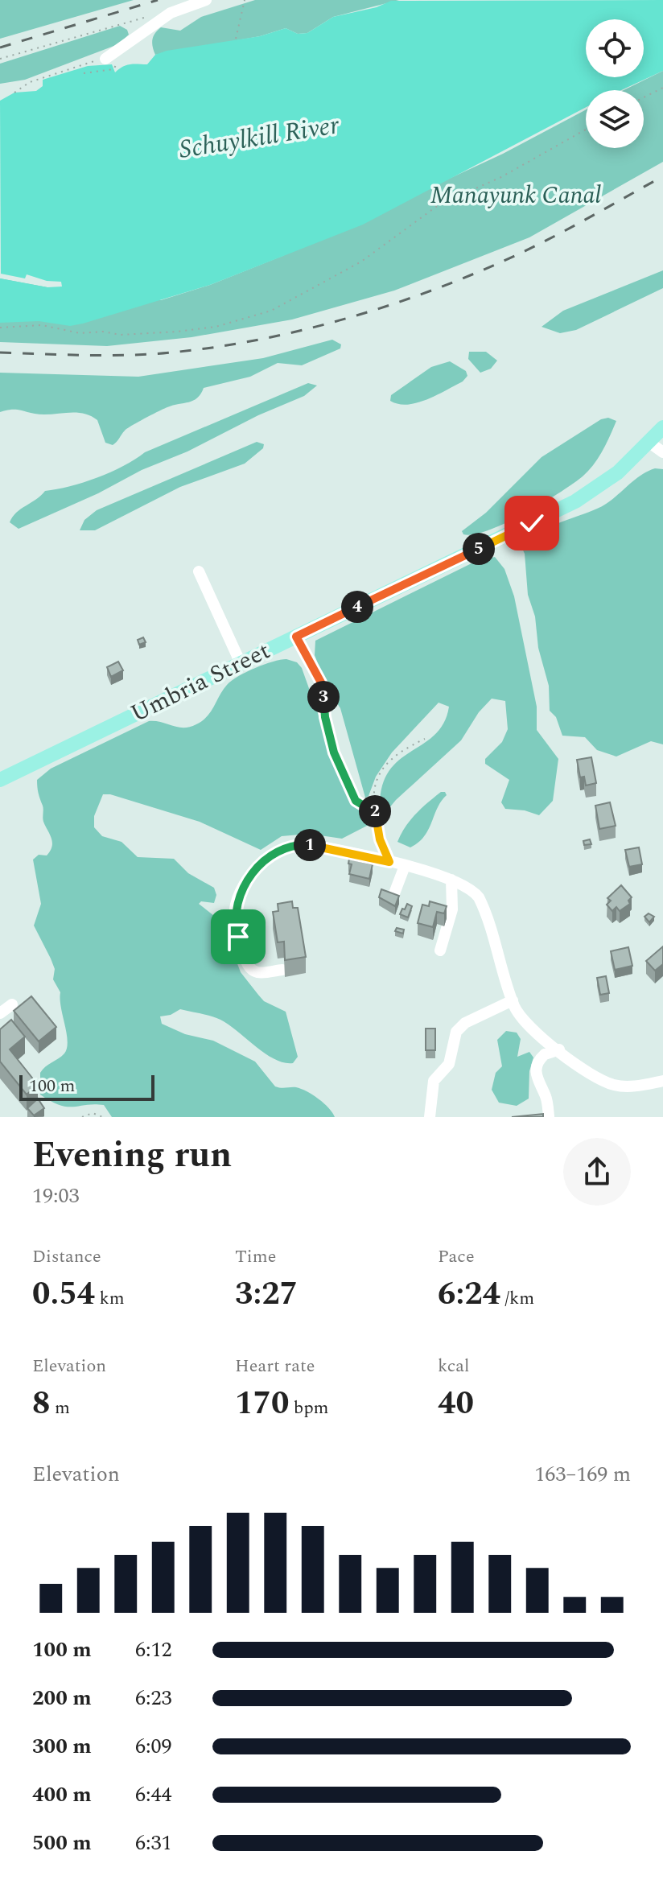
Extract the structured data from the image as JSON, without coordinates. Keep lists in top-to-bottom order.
{
  "streets": {
    "main road": ["Umbria Street"]
  },
  "water": ["Schuylkill River"],
  "parks": ["Manayunk Canal"],
  "scale_bar": "100 m",
  "page": {
    "pins": [
      "5",
      "4",
      "3",
      "2",
      "1"
    ],
    "scale": "100 m",
    "heading": ["Evening run", "19:03"],
    "stats": [
      ["Distance", "0.54 km"],
      ["Time", "3:27"],
      ["Pace", "6:24 /km"],
      ["Elevation", "8 m"],
      ["Heart rate", "170 bpm"],
      ["kcal", "40"]
    ],
    "chart": ["Elevation", "163–169 m"],
    "list": [
      {
        "name": "100 m",
        "note": "6:12"
      },
      {
        "name": "200 m",
        "note": "6:23"
      },
      {
        "name": "300 m",
        "note": "6:09"
      },
      {
        "name": "400 m",
        "note": "6:44"
      },
      {
        "name": "500 m",
        "note": "6:31"
      }
    ]
  }
}
